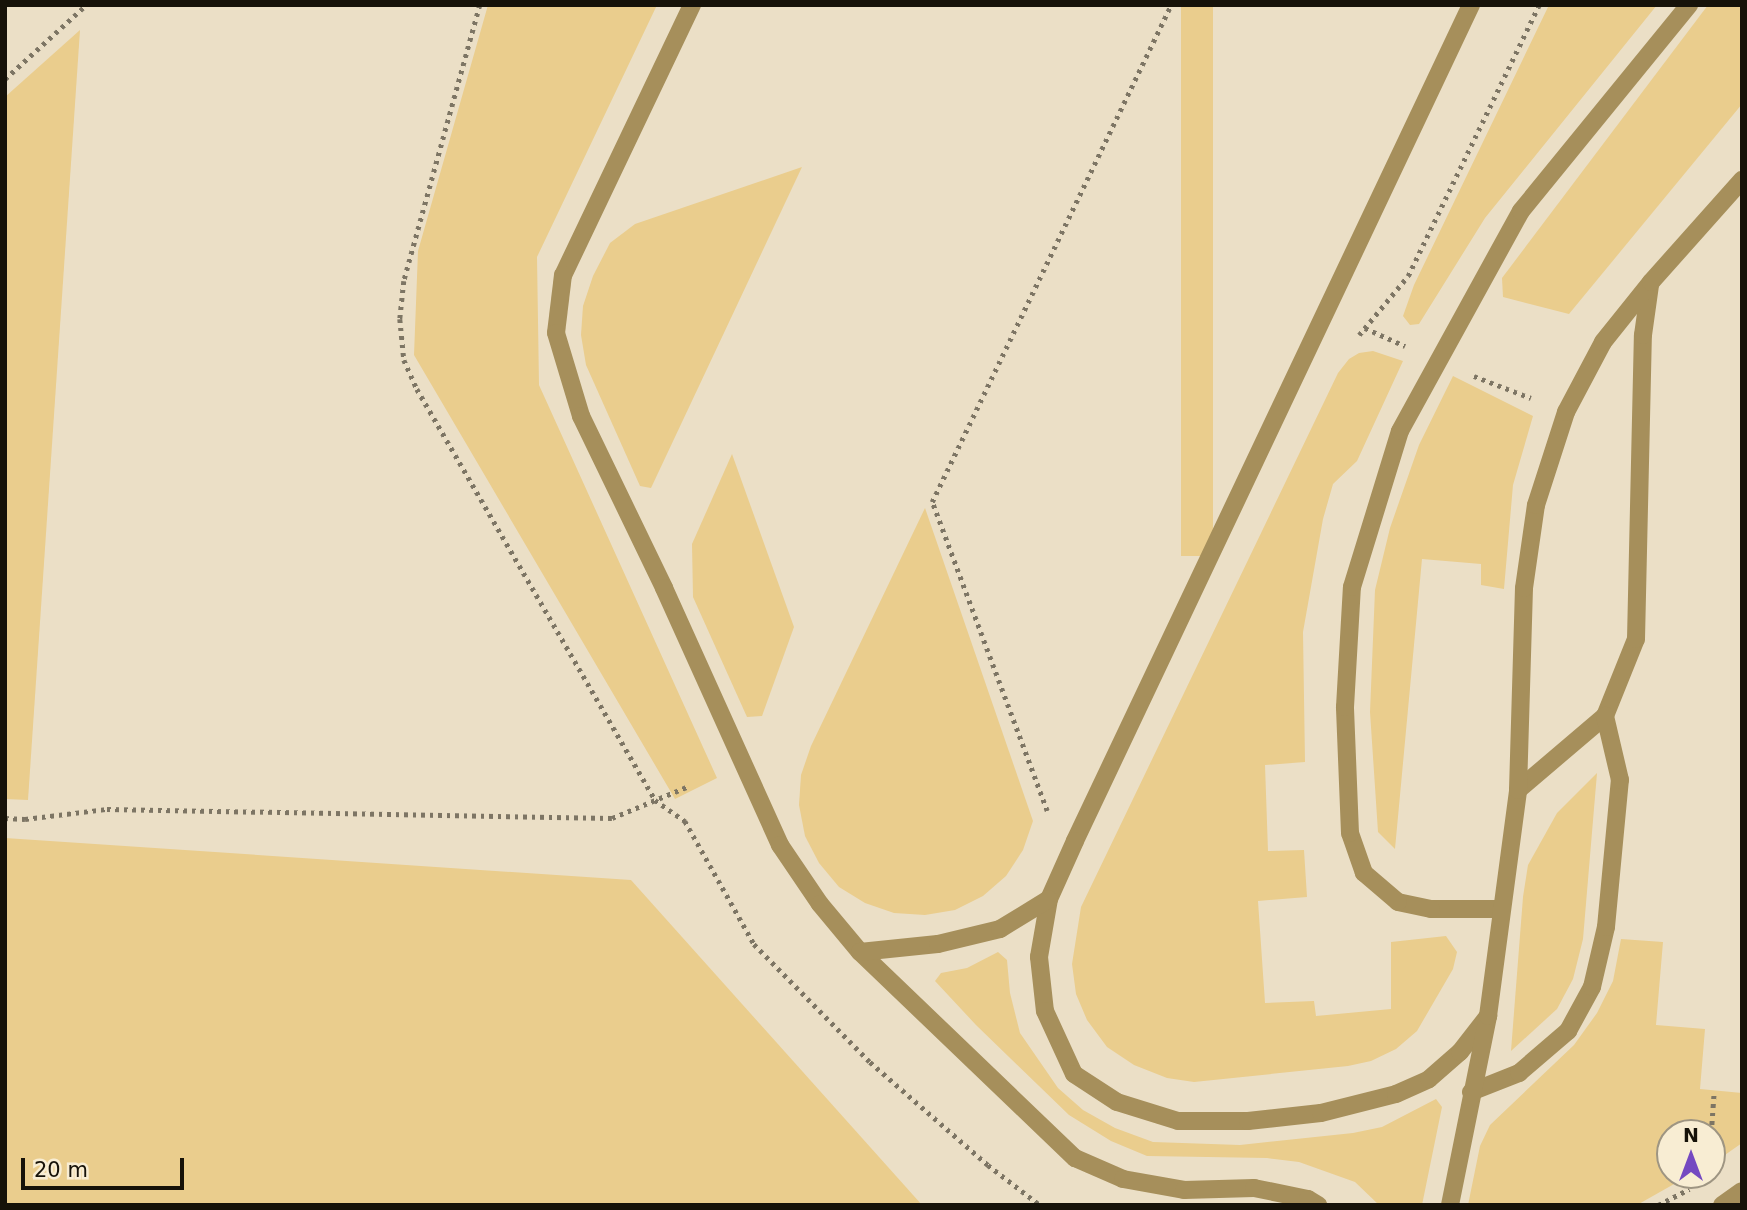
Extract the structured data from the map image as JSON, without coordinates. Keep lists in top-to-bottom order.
{
  "scale_bar": "20 m",
  "north": "top"
}
